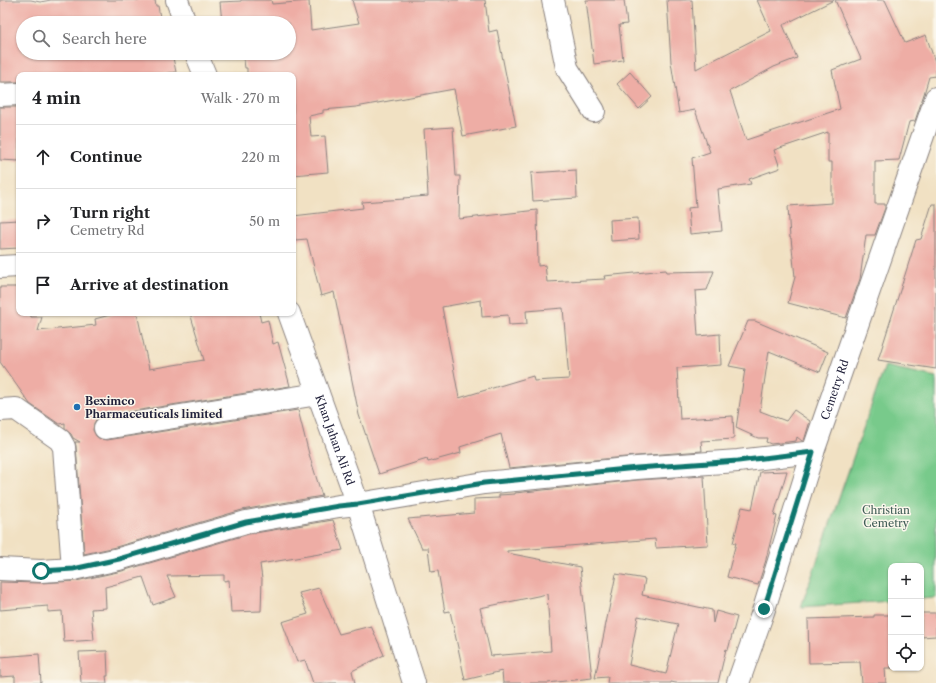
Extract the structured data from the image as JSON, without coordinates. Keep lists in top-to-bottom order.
{
  "streets": {
    "main road": ["Cemetry Rd", "Khan Jahan Ali Rd"]
  },
  "parks": ["Christian Cemetry"],
  "places": ["Beximco Pharmaceuticals limited"],
  "page": {
    "search": "Search here",
    "heading": ["4 min", "Walk · 270 m"],
    "list": [
      ["Continue", "220 m"],
      ["Turn right", "Cemetry Rd", "50 m"],
      "Arrive at destination"
    ],
    "map_buttons": ["+", "−"]
  }
}
